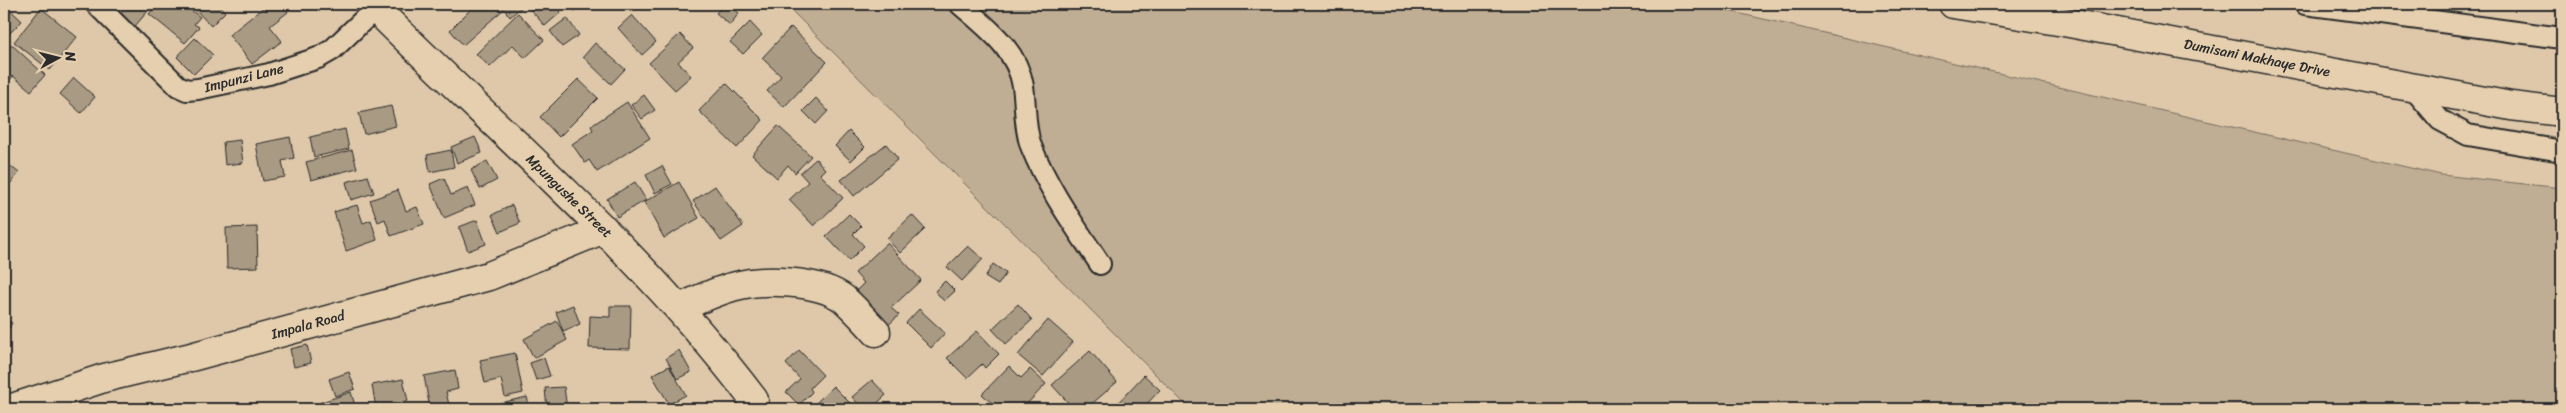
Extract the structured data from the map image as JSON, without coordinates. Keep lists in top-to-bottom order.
{
  "streets": {
    "street": ["Dumisani Makhaye Drive", "Mpungushe Street", "Impala Road"],
    "lane": ["Impunzi Lane"]
  },
  "crossings": [
    ["Impunzi Lane", "Mpungushe Street"],
    ["Mpungushe Street", "Impala Road"]
  ],
  "north": "right"
}
